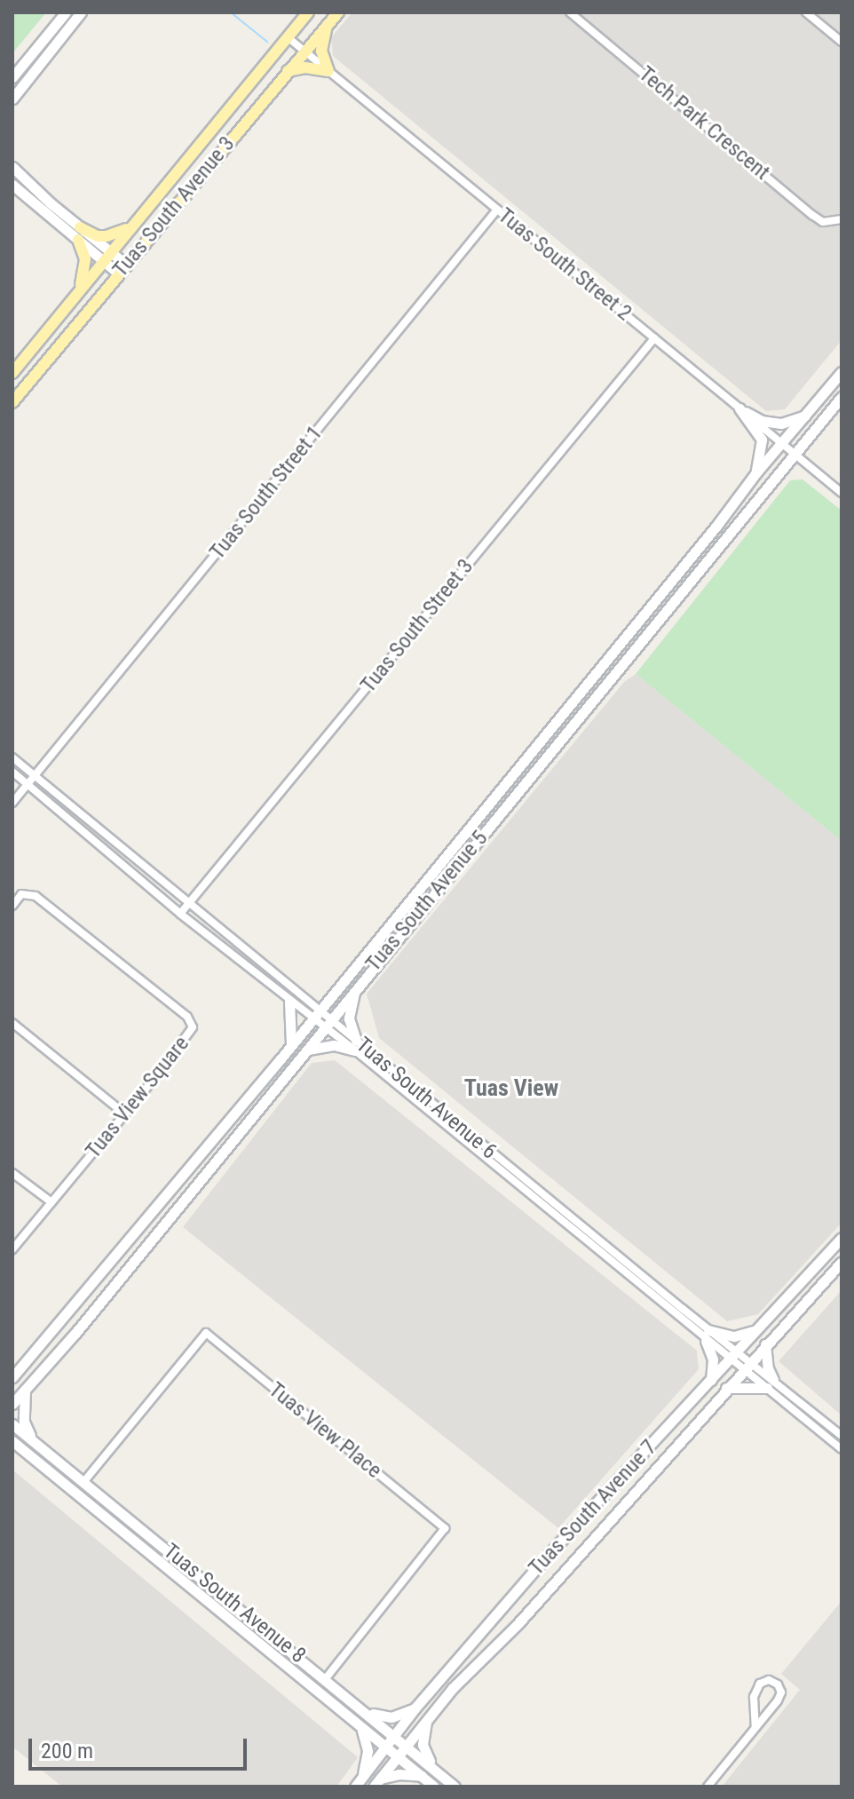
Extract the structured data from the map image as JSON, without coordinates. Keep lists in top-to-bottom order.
{
  "streets": {
    "main road": [
      "Tuas South Avenue 3",
      "Tuas South Avenue 5",
      "Tuas South Avenue 7",
      "Tuas South Avenue 8"
    ],
    "street": [
      "Tech Park Crescent",
      "Tuas South Street 2",
      "Tuas South Street 1",
      "Tuas South Street 3",
      "Tuas View Square",
      "Tuas South Avenue 6",
      "Tuas View Place"
    ]
  },
  "crossings": [
    ["Tuas South Avenue 3", "Tuas South Street 2"],
    ["Tuas South Street 2", "Tuas South Street 1"],
    ["Tuas South Street 2", "Tuas South Street 3"],
    ["Tuas South Street 2", "Tuas South Avenue 5"],
    ["Tuas South Street 1", "Tuas South Avenue 6"],
    ["Tuas South Street 3", "Tuas South Avenue 6"],
    ["Tuas South Avenue 5", "Tuas South Avenue 6"],
    ["Tuas South Avenue 6", "Tuas South Avenue 7"],
    ["Tuas View Place", "Tuas South Avenue 8"],
    ["Tuas South Avenue 7", "Tuas South Avenue 8"]
  ],
  "districts": ["Tuas View"],
  "scale_bar": "200 m"
}
